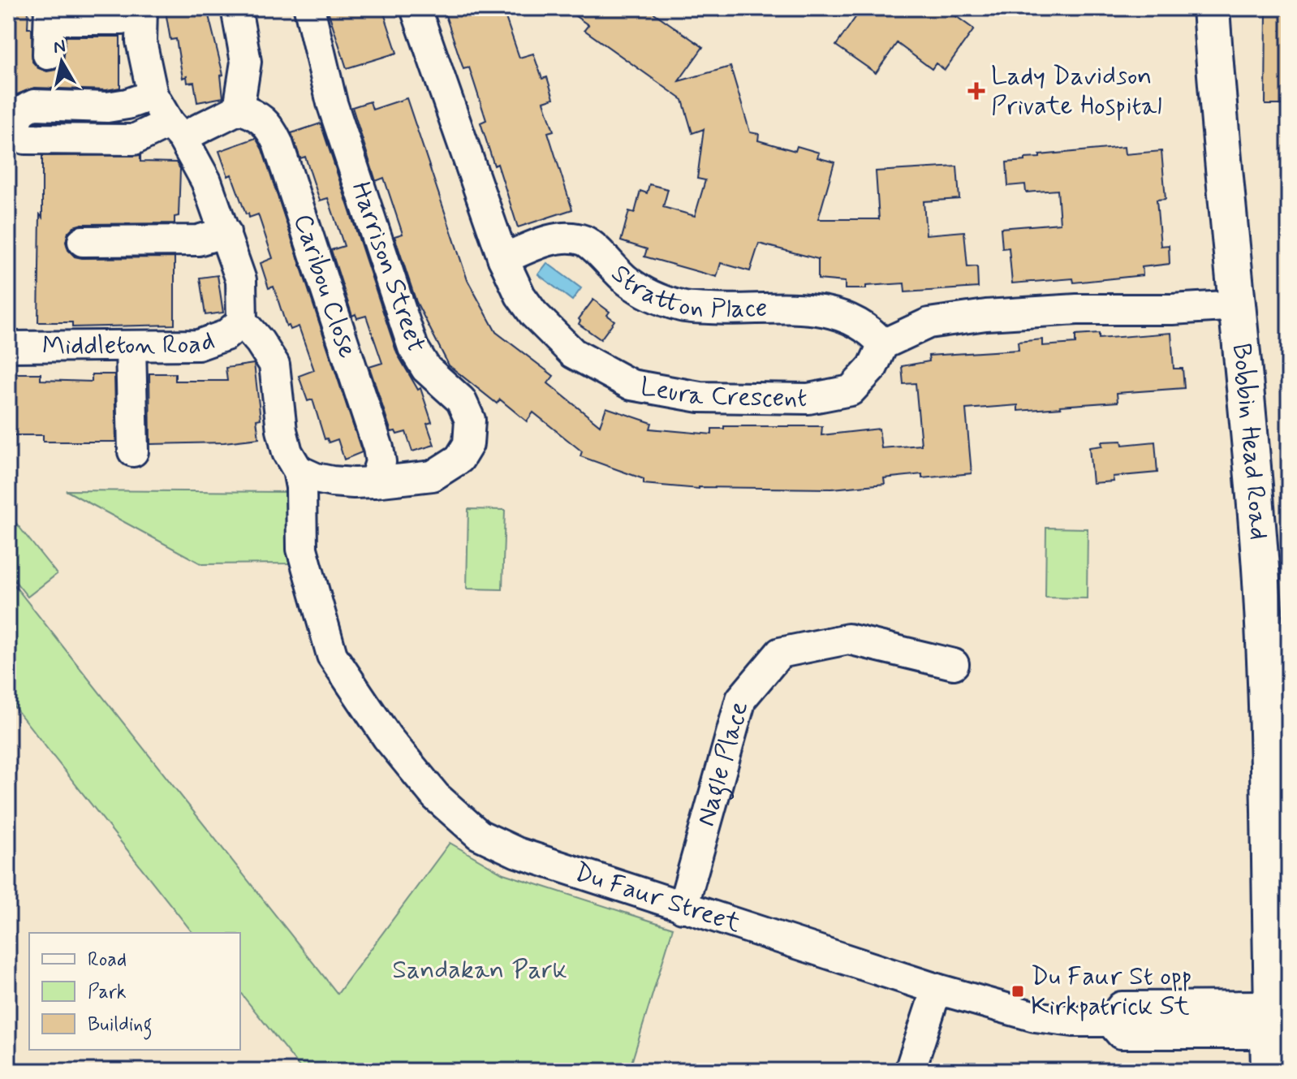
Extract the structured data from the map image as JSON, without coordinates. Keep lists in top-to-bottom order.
{
  "streets": {
    "main road": ["Bobbin Head Road"],
    "street": [
      "Harrison Street",
      "Stratton Place",
      "Caribou Close",
      "Middleton Road",
      "Leura Crescent",
      "Nagle Place",
      "Du Faur Street"
    ]
  },
  "crossings": [
    ["Harrison Street", "Caribou Close"],
    ["Harrison Street", "Middleton Road"],
    ["Stratton Place", "Leura Crescent"],
    ["Middleton Road", "Du Faur Street"],
    ["Bobbin Head Road", "Du Faur Street"],
    ["Nagle Place", "Du Faur Street"]
  ],
  "parks": ["Sandakan Park"],
  "places": {
    "health": ["Lady Davidson Private Hospital"],
    "transit": ["Du Faur St opp Kirkpatrick St"]
  },
  "legend": ["Road", "Park", "Building"],
  "north": "top"
}
